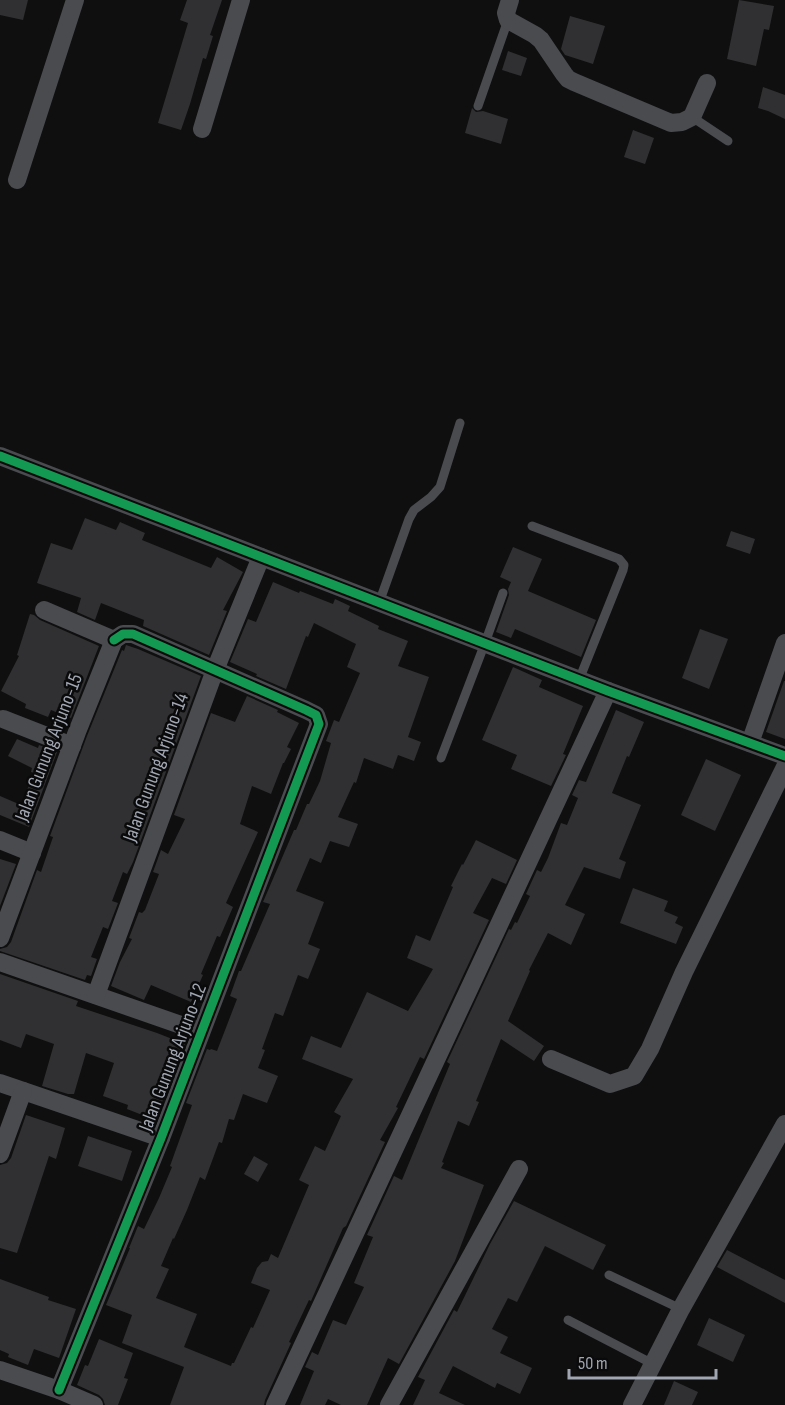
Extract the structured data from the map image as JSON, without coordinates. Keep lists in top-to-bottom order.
{
  "streets": {
    "street": ["Jalan Gunung Arjuno-15", "Jalan Gunung Arjuno-14", "Jalan Gunung Arjuno-12"]
  },
  "crossings": [
    ["Jalan Gunung Arjuno-14", "Jalan Gunung Arjuno-12"]
  ],
  "scale_bar": "50 m"
}
